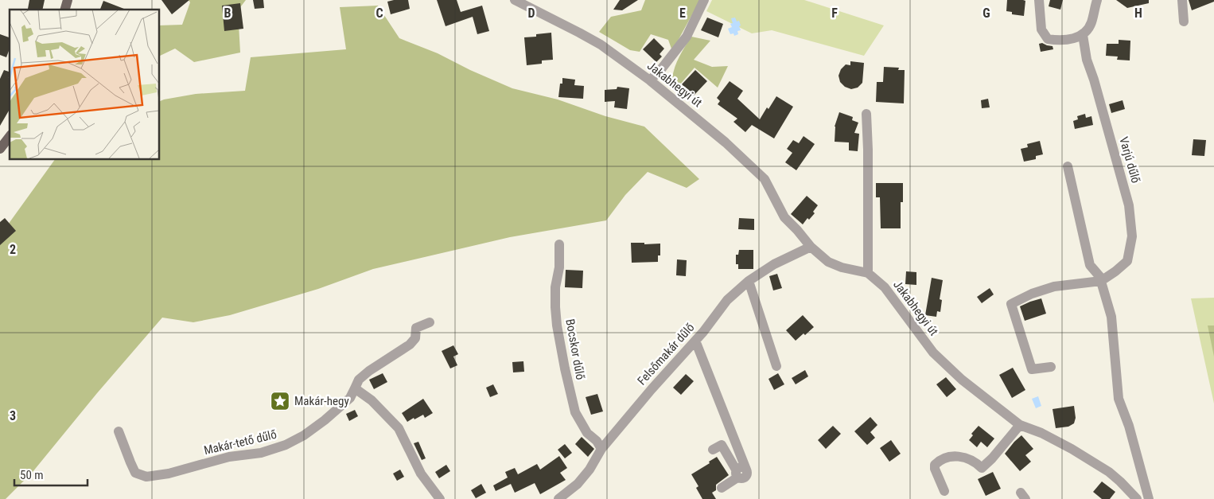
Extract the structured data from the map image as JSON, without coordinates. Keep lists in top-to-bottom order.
{
  "streets": {
    "street": [
      "Jakabhegyi út",
      "Varjú dűlő",
      "Bocskor dűlő",
      "Felsőmakár dűlő",
      "Makár-tető dűlő"
    ]
  },
  "crossings": [
    ["Jakabhegyi út", "Felsőmakár dűlő"],
    ["Bocskor dűlő", "Felsőmakár dűlő"]
  ],
  "places": {
    "place": ["Makár-hegy"]
  },
  "scale_bar": "50 m",
  "grid": {
    "columns": [
      "B",
      "C",
      "D",
      "E",
      "F",
      "G",
      "H"
    ],
    "rows": ["2", "3"]
  }
}
